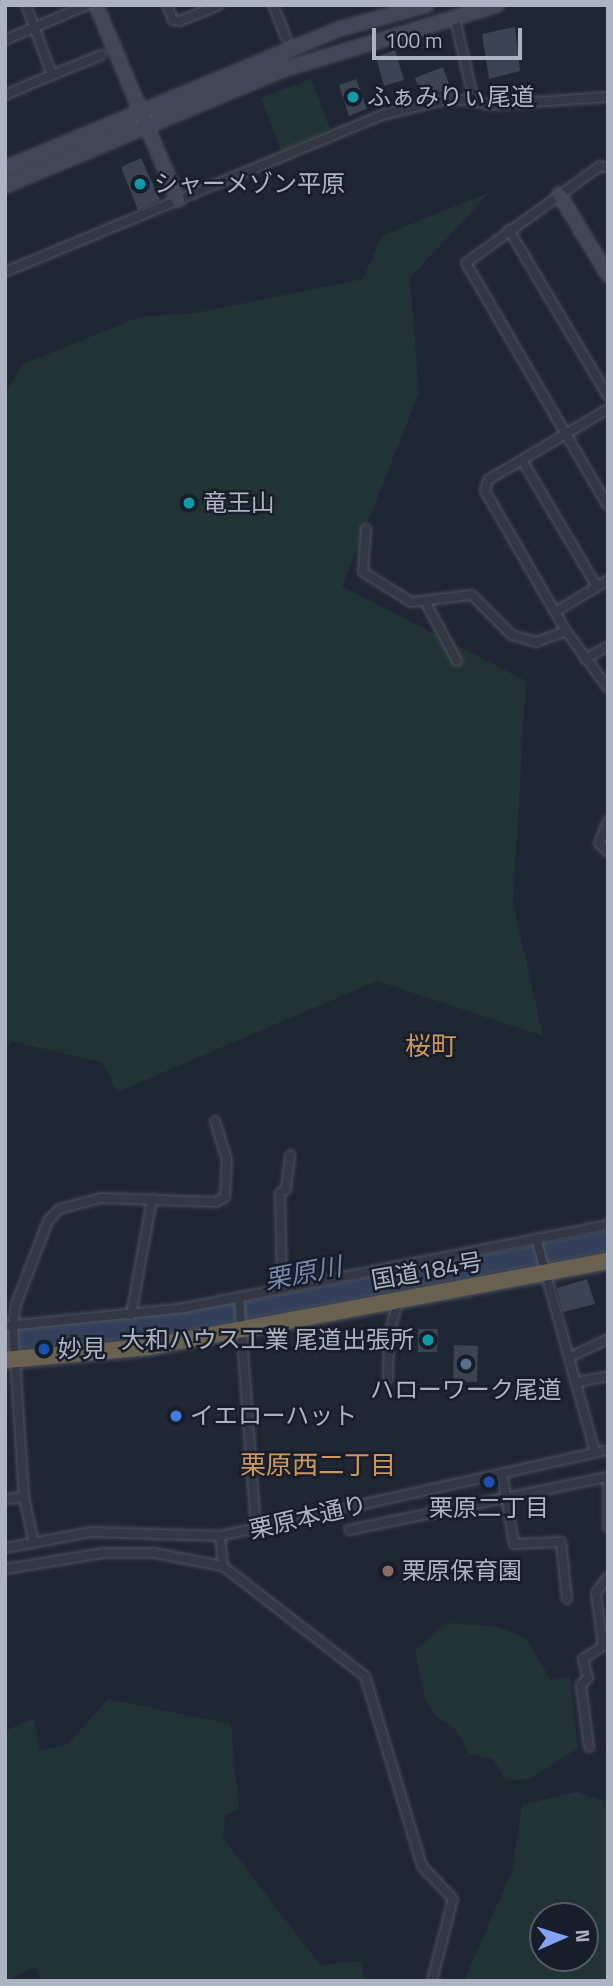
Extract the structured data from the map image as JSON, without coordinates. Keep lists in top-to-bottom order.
{
  "streets": {
    "highway": ["国道184号"],
    "street": ["栗原本通り"]
  },
  "districts": ["桜町", "栗原西二丁目"],
  "water": ["栗原川"],
  "places": [
    "ふぁみりぃ尾道",
    "シャーメゾン平原",
    "竜王山",
    "大和ハウス工業 尾道出張所",
    "妙見",
    "ハローワーク尾道",
    "イエローハット",
    "栗原二丁目",
    "栗原保育園"
  ],
  "scale_bar": "100 m",
  "north": "right"
}
